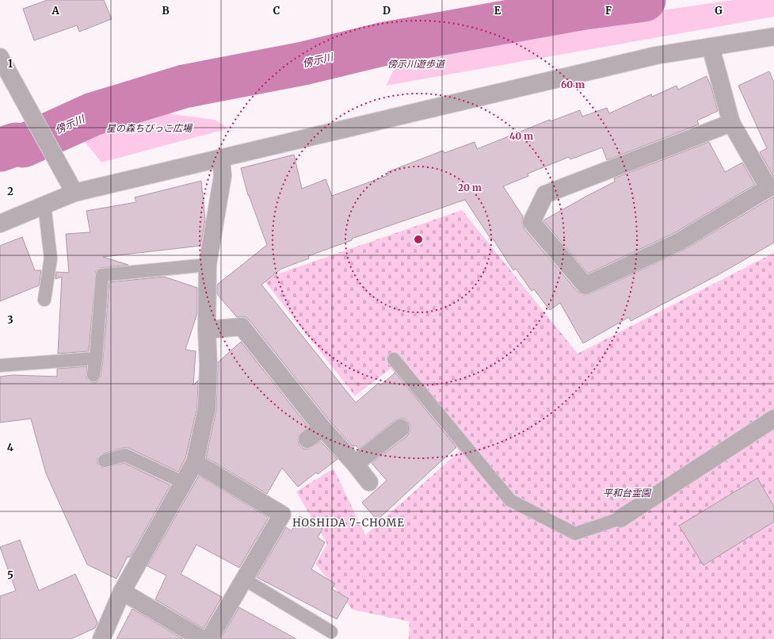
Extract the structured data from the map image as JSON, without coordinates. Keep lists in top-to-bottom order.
{
  "districts": ["HOSHIDA 7-CHOME"],
  "water": ["傍示川"],
  "parks": ["傍示川遊歩道", "星の森ちびっこ広場", "平和台霊園"],
  "grid": {
    "columns": [
      "A",
      "B",
      "C",
      "D",
      "E",
      "F",
      "G"
    ],
    "rows": [
      "1",
      "2",
      "3",
      "4",
      "5"
    ]
  },
  "rings": ["60 m", "40 m", "20 m"]
}
